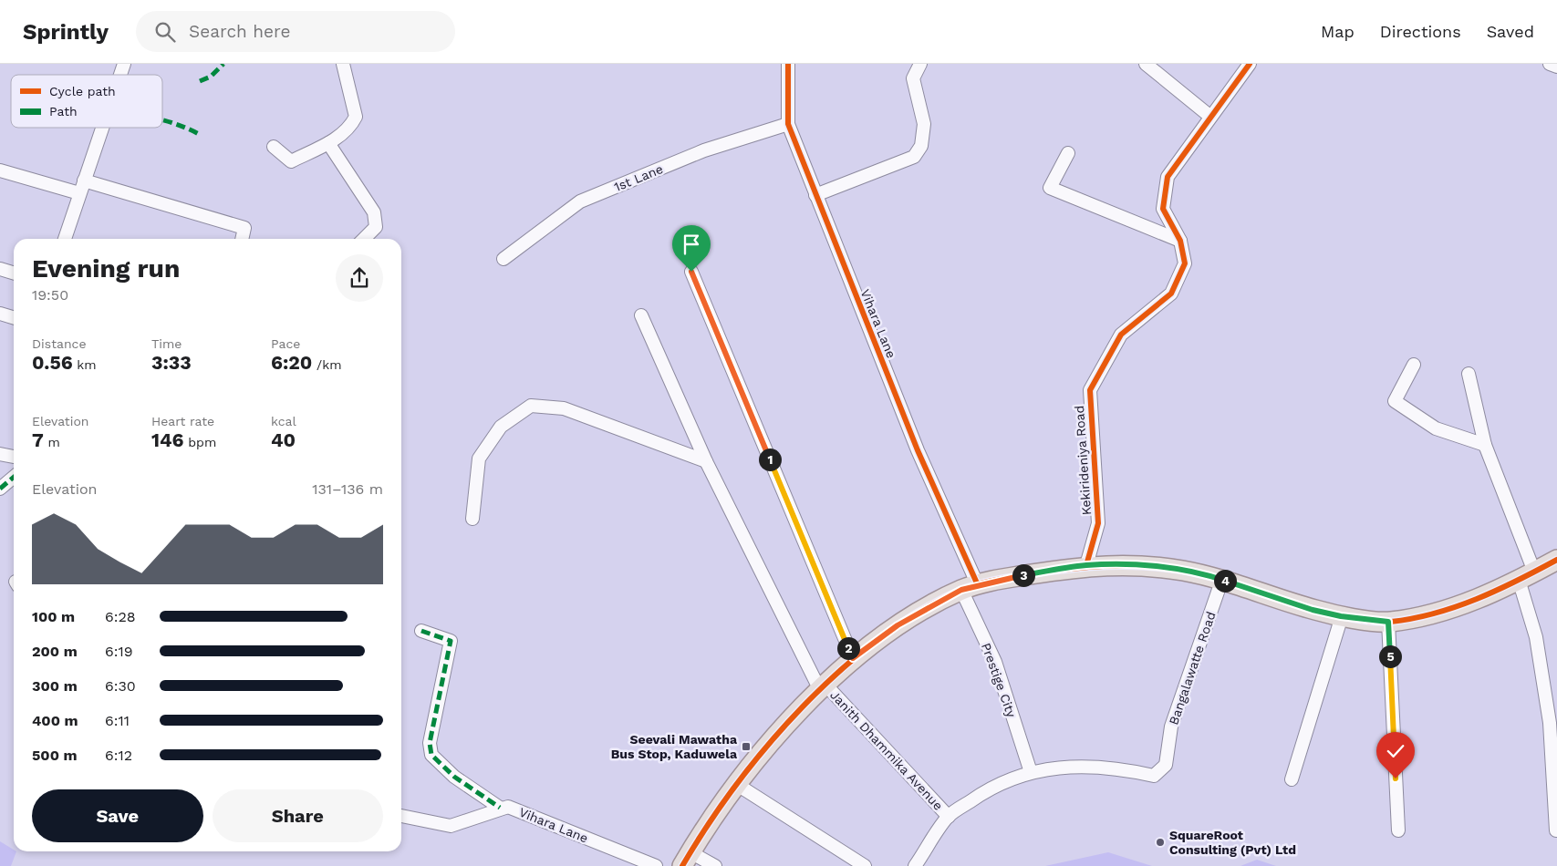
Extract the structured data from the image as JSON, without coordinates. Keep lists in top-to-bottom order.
{
  "streets": {
    "street": [
      "1st Lane",
      "Vihara Lane",
      "Kekirideniya Road",
      "Bangalawatte Road",
      "Prestige City",
      "Janith Dhammika Avenue"
    ]
  },
  "crossings": [
    ["1st Lane", "Vihara Lane"],
    ["Vihara Lane", "Prestige City"],
    ["Bangalawatte Road", "Prestige City"],
    ["Bangalawatte Road", "Janith Dhammika Avenue"]
  ],
  "places": {
    "transit": ["Seevali Mawatha Bus Stop, Kaduwela"],
    "other": ["SquareRoot Consulting (Pvt) Ltd"]
  },
  "legend": ["Cycle path", "Path"],
  "page": {
    "header": "Sprintly",
    "search": "Search here",
    "nav": ["Map", "Directions", "Saved"],
    "heading": ["Evening run", "19:50"],
    "stats": [
      ["Distance", "0.56 km"],
      ["Time", "3:33"],
      ["Pace", "6:20 /km"],
      ["Elevation", "7 m"],
      ["Heart rate", "146 bpm"],
      ["kcal", "40"]
    ],
    "pins": [
      "1",
      "3",
      "4",
      "2",
      "5"
    ],
    "chart": ["Elevation", "131–136 m"],
    "list": [
      {
        "name": "100 m",
        "note": "6:28"
      },
      {
        "name": "200 m",
        "note": "6:19"
      },
      {
        "name": "300 m",
        "note": "6:30"
      },
      {
        "name": "400 m",
        "note": "6:11"
      },
      {
        "name": "500 m",
        "note": "6:12"
      }
    ],
    "buttons": ["Save", "Share"]
  }
}
